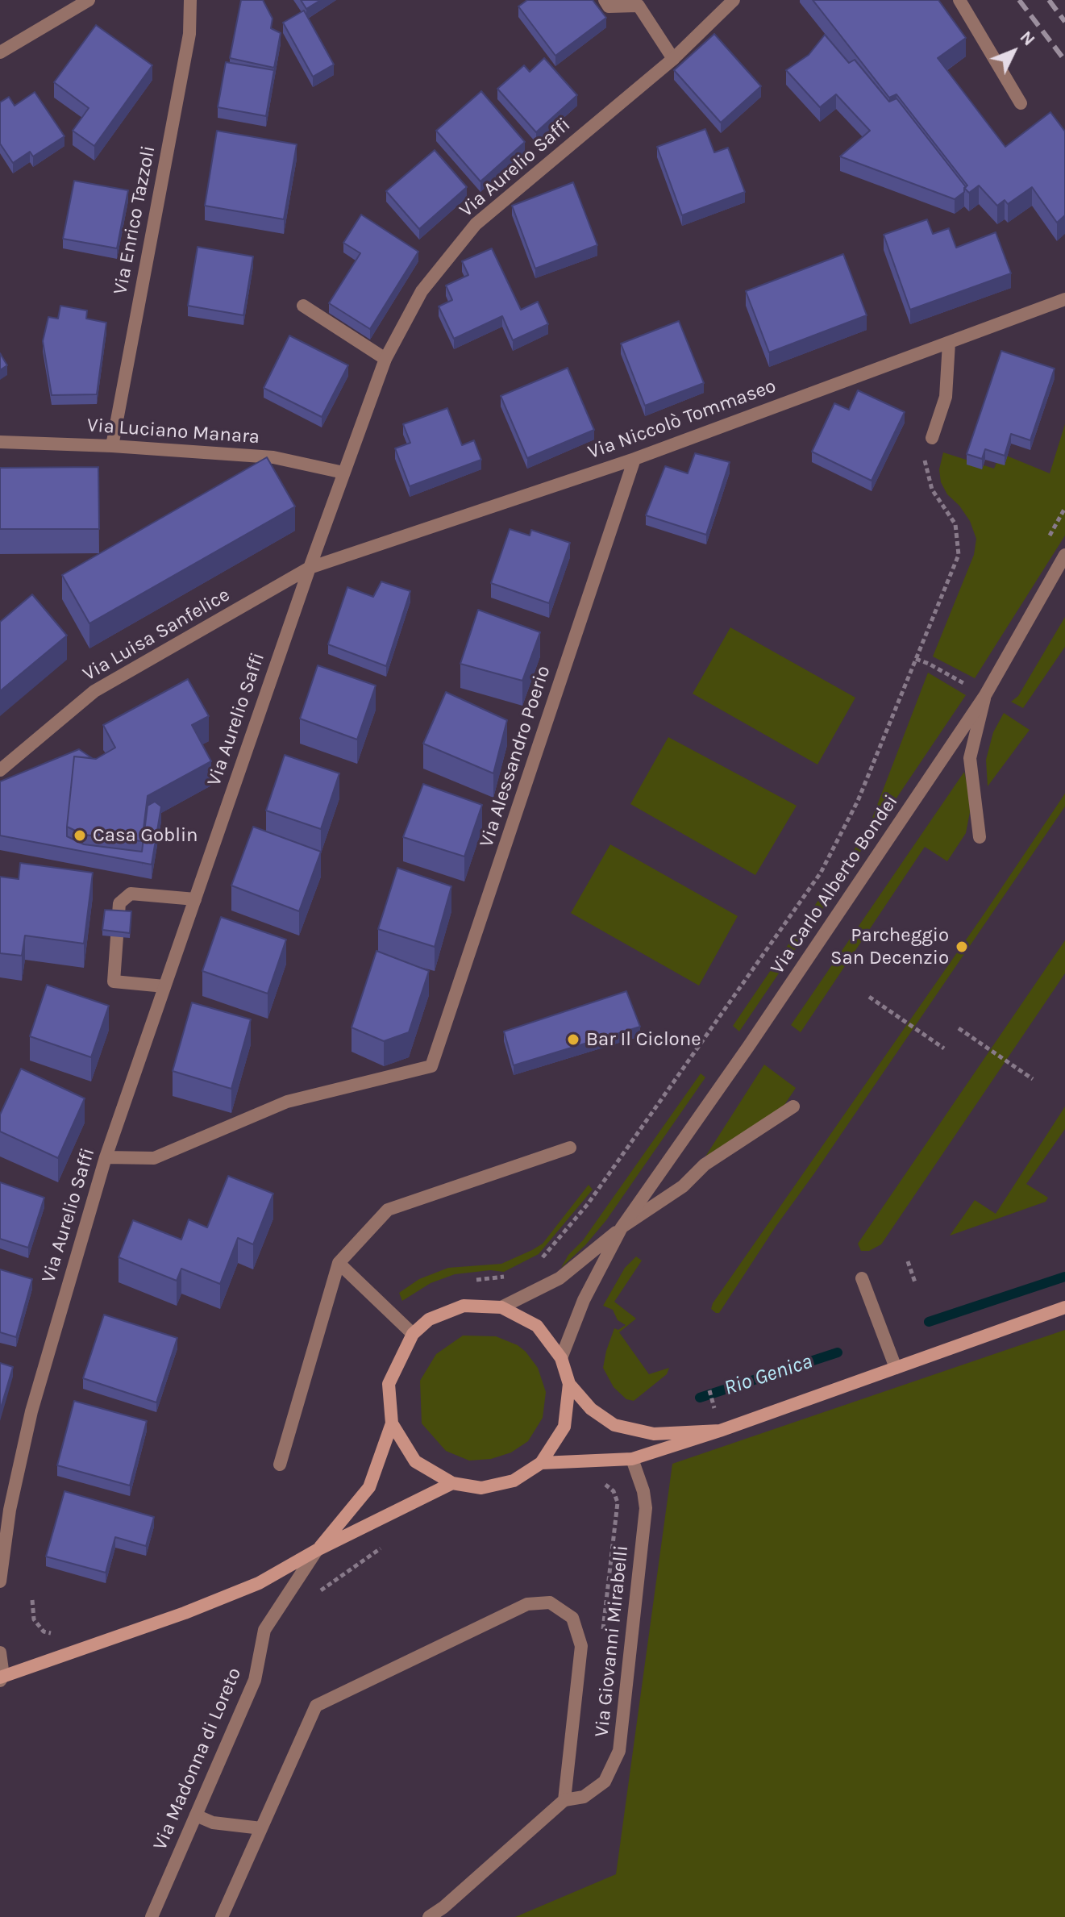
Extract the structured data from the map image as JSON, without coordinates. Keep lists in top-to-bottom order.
{
  "streets": {
    "street": [
      "Via Aurelio Saffi",
      "Via Enrico Tazzoli",
      "Via Niccolò Tommaseo",
      "Via Luciano Manara",
      "Via Luisa Sanfelice",
      "Via Alessandro Poerio",
      "Via Carlo Alberto Bondei",
      "Via Giovanni Mirabelli",
      "Via Madonna di Loreto"
    ]
  },
  "crossings": [
    ["Via Aurelio Saffi", "Via Niccolò Tommaseo"],
    ["Via Aurelio Saffi", "Via Luciano Manara"],
    ["Via Aurelio Saffi", "Via Luisa Sanfelice"],
    ["Via Aurelio Saffi", "Via Alessandro Poerio"],
    ["Via Enrico Tazzoli", "Via Luciano Manara"],
    ["Via Niccolò Tommaseo", "Via Luisa Sanfelice"],
    ["Via Niccolò Tommaseo", "Via Alessandro Poerio"]
  ],
  "water": ["Rio Genica"],
  "places": ["Casa Goblin", "Parcheggio San Decenzio", "Bar Il Ciclone"],
  "north": "top right"
}
